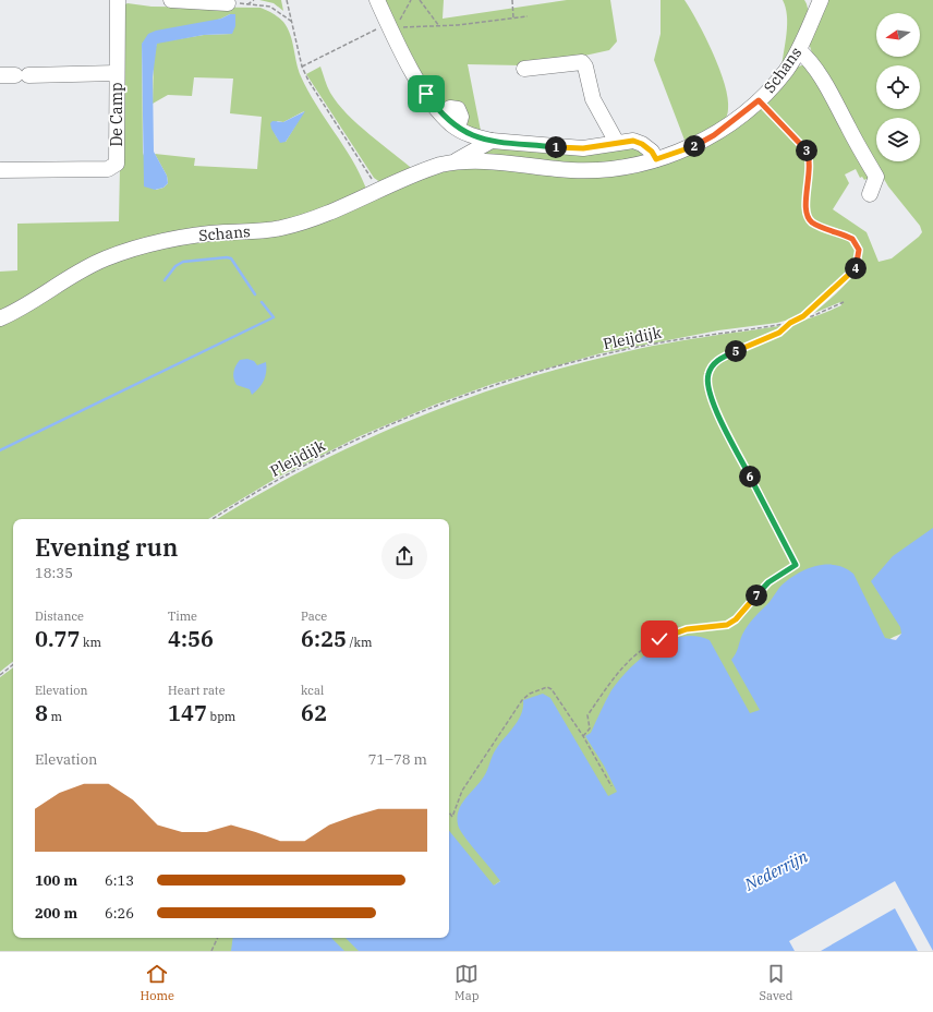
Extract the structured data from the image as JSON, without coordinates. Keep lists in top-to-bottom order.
{
  "streets": {
    "street": ["Schans", "De Camp"],
    "path": ["Pleijdijk"]
  },
  "crossings": [
    ["Schans", "Pleijdijk"]
  ],
  "water": ["Nederrijn"],
  "north": "left",
  "page": {
    "pins": [
      "2",
      "1",
      "3",
      "4",
      "5",
      "6",
      "7"
    ],
    "heading": ["Evening run", "18:35"],
    "stats": [
      ["Distance", "0.77 km"],
      ["Time", "4:56"],
      ["Pace", "6:25 /km"],
      ["Elevation", "8 m"],
      ["Heart rate", "147 bpm"],
      ["kcal", "62"]
    ],
    "chart": ["Elevation", "71–78 m"],
    "list": [
      {
        "name": "100 m",
        "note": "6:13"
      },
      {
        "name": "200 m",
        "note": "6:26"
      }
    ],
    "tabs": ["Home", "Map", "Saved"]
  }
}
